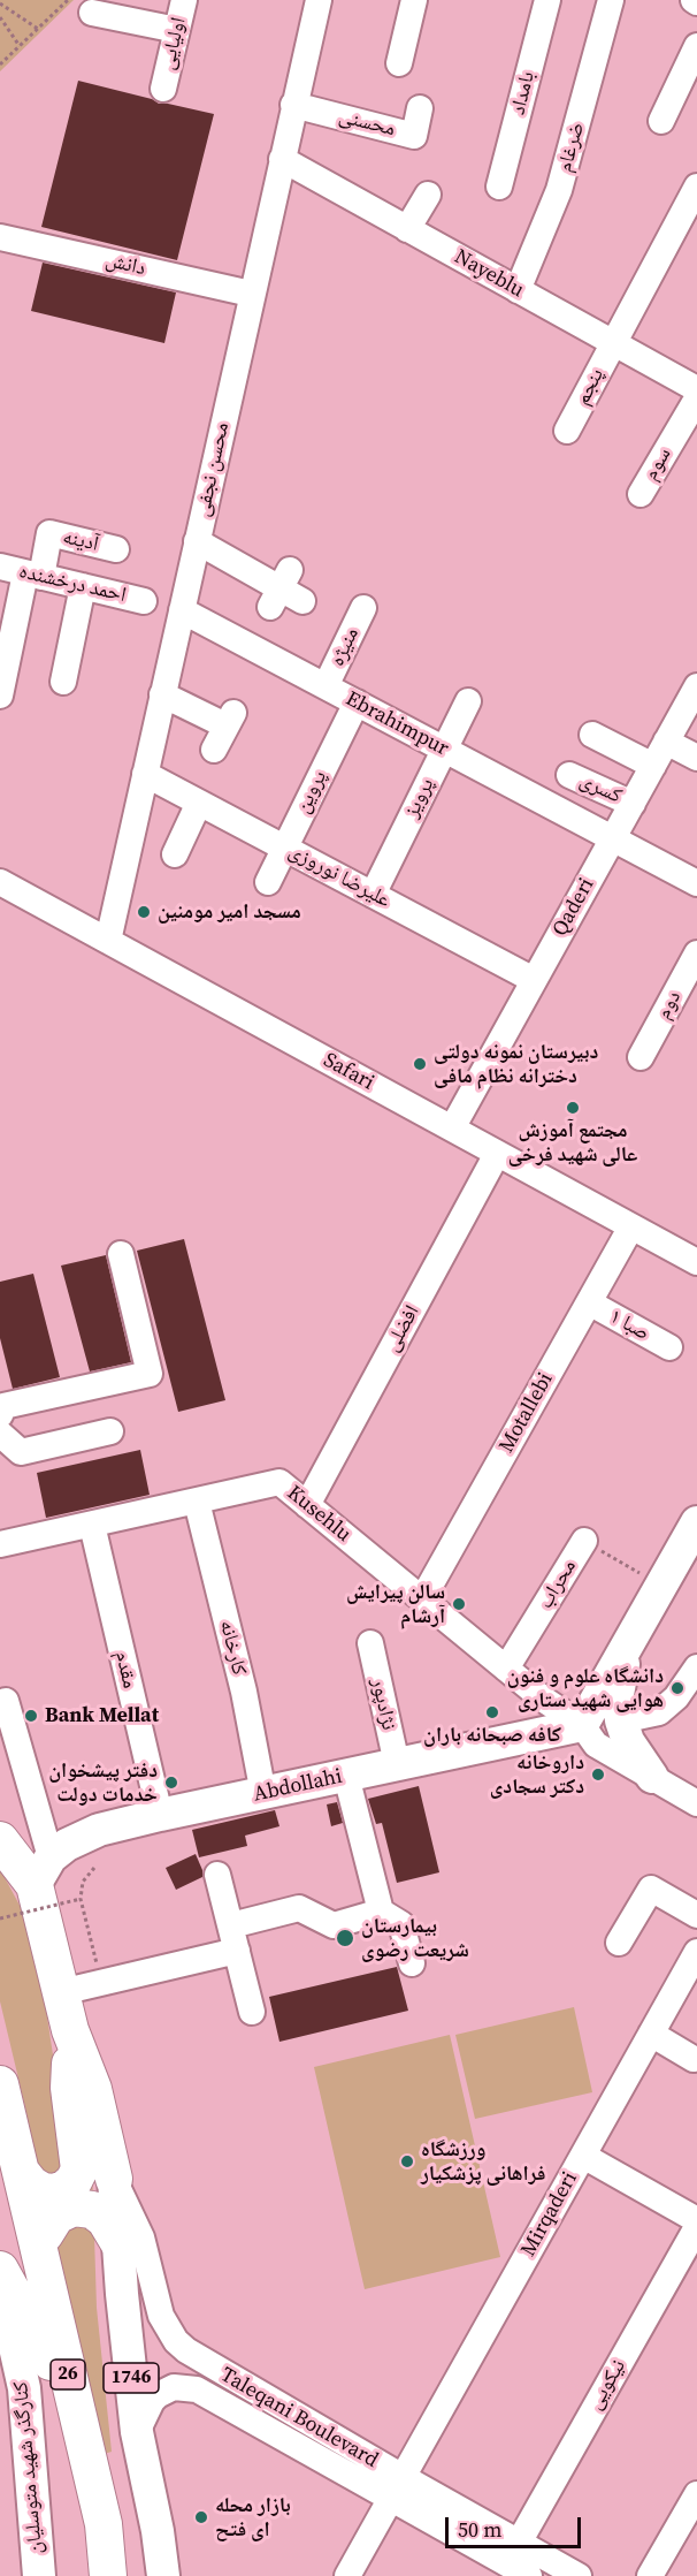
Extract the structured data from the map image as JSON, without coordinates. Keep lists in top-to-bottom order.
{
  "streets": {
    "highway": ["26"],
    "main road": ["Abdollahi", "1746", "کنارگذر شهید متوسلیان"],
    "street": [
      "اولیایی",
      "بامداد",
      "محسنی",
      "ضرغام",
      "دانش",
      "Nayeblu",
      "پنجم",
      "سوم",
      "محسن نجفی",
      "آدینه",
      "احمد درخشنده",
      "منیژه",
      "Ebrahimpur",
      "کسری",
      "پروین",
      "پرویز",
      "علیرضا نوروزی",
      "Qaderi",
      "دوم",
      "Safari",
      "صبا ۱",
      "افضلی",
      "Motallebi",
      "Kusehlu",
      "محراب",
      "کارخانه",
      "مقدم",
      "نژادپور",
      "Mirqaderi",
      "نیکویی",
      "Taleqani Boulevard"
    ]
  },
  "crossings": [
    ["محسنی", "محسن نجفی"],
    ["ضرغام", "Nayeblu"],
    ["دانش", "محسن نجفی"],
    ["Nayeblu", "پنجم"],
    ["Nayeblu", "محسن نجفی"],
    ["محسن نجفی", "Ebrahimpur"],
    ["محسن نجفی", "علیرضا نوروزی"],
    ["محسن نجفی", "Safari"],
    ["آدینه", "احمد درخشنده"],
    ["منیژه", "Ebrahimpur"],
    ["Ebrahimpur", "پروین"],
    ["Ebrahimpur", "پرویز"],
    ["Ebrahimpur", "Qaderi"],
    ["کسری", "Qaderi"],
    ["پروین", "علیرضا نوروزی"],
    ["پرویز", "علیرضا نوروزی"],
    ["علیرضا نوروزی", "Qaderi"],
    ["Qaderi", "Safari"],
    ["Safari", "افضلی"],
    ["Safari", "Motallebi"],
    ["صبا ۱", "Motallebi"],
    ["افضلی", "Kusehlu"],
    ["Motallebi", "Kusehlu"],
    ["Kusehlu", "محراب"],
    ["Kusehlu", "کارخانه"],
    ["Kusehlu", "مقدم"],
    ["Kusehlu", "Abdollahi"],
    ["کارخانه", "Abdollahi"],
    ["مقدم", "Abdollahi"],
    ["نژادپور", "Abdollahi"],
    ["Mirqaderi", "Taleqani Boulevard"],
    ["1746", "Taleqani Boulevard"],
    ["نیکویی", "Taleqani Boulevard"]
  ],
  "places": [
    "مسجد امیر مومنین",
    "دبیرستان نمونه دولتی دخترانه نظام مافی",
    "مجتمع آموزش عالی شهید فرخی",
    "سالن پیرایش آرشام",
    "دانشگاه علوم و فنون هوایی شهید ستاری",
    "کافه صبحانه باران",
    "Bank Mellat",
    "داروخانه دکتر سجادی",
    "دفتر پیشخوان خدمات دولت",
    "بیمارستان شریعت رضوی",
    "ورزشگاه فراهانی پزشکیار",
    "بازار محله ای فتح"
  ],
  "scale_bar": "50 m"
}
